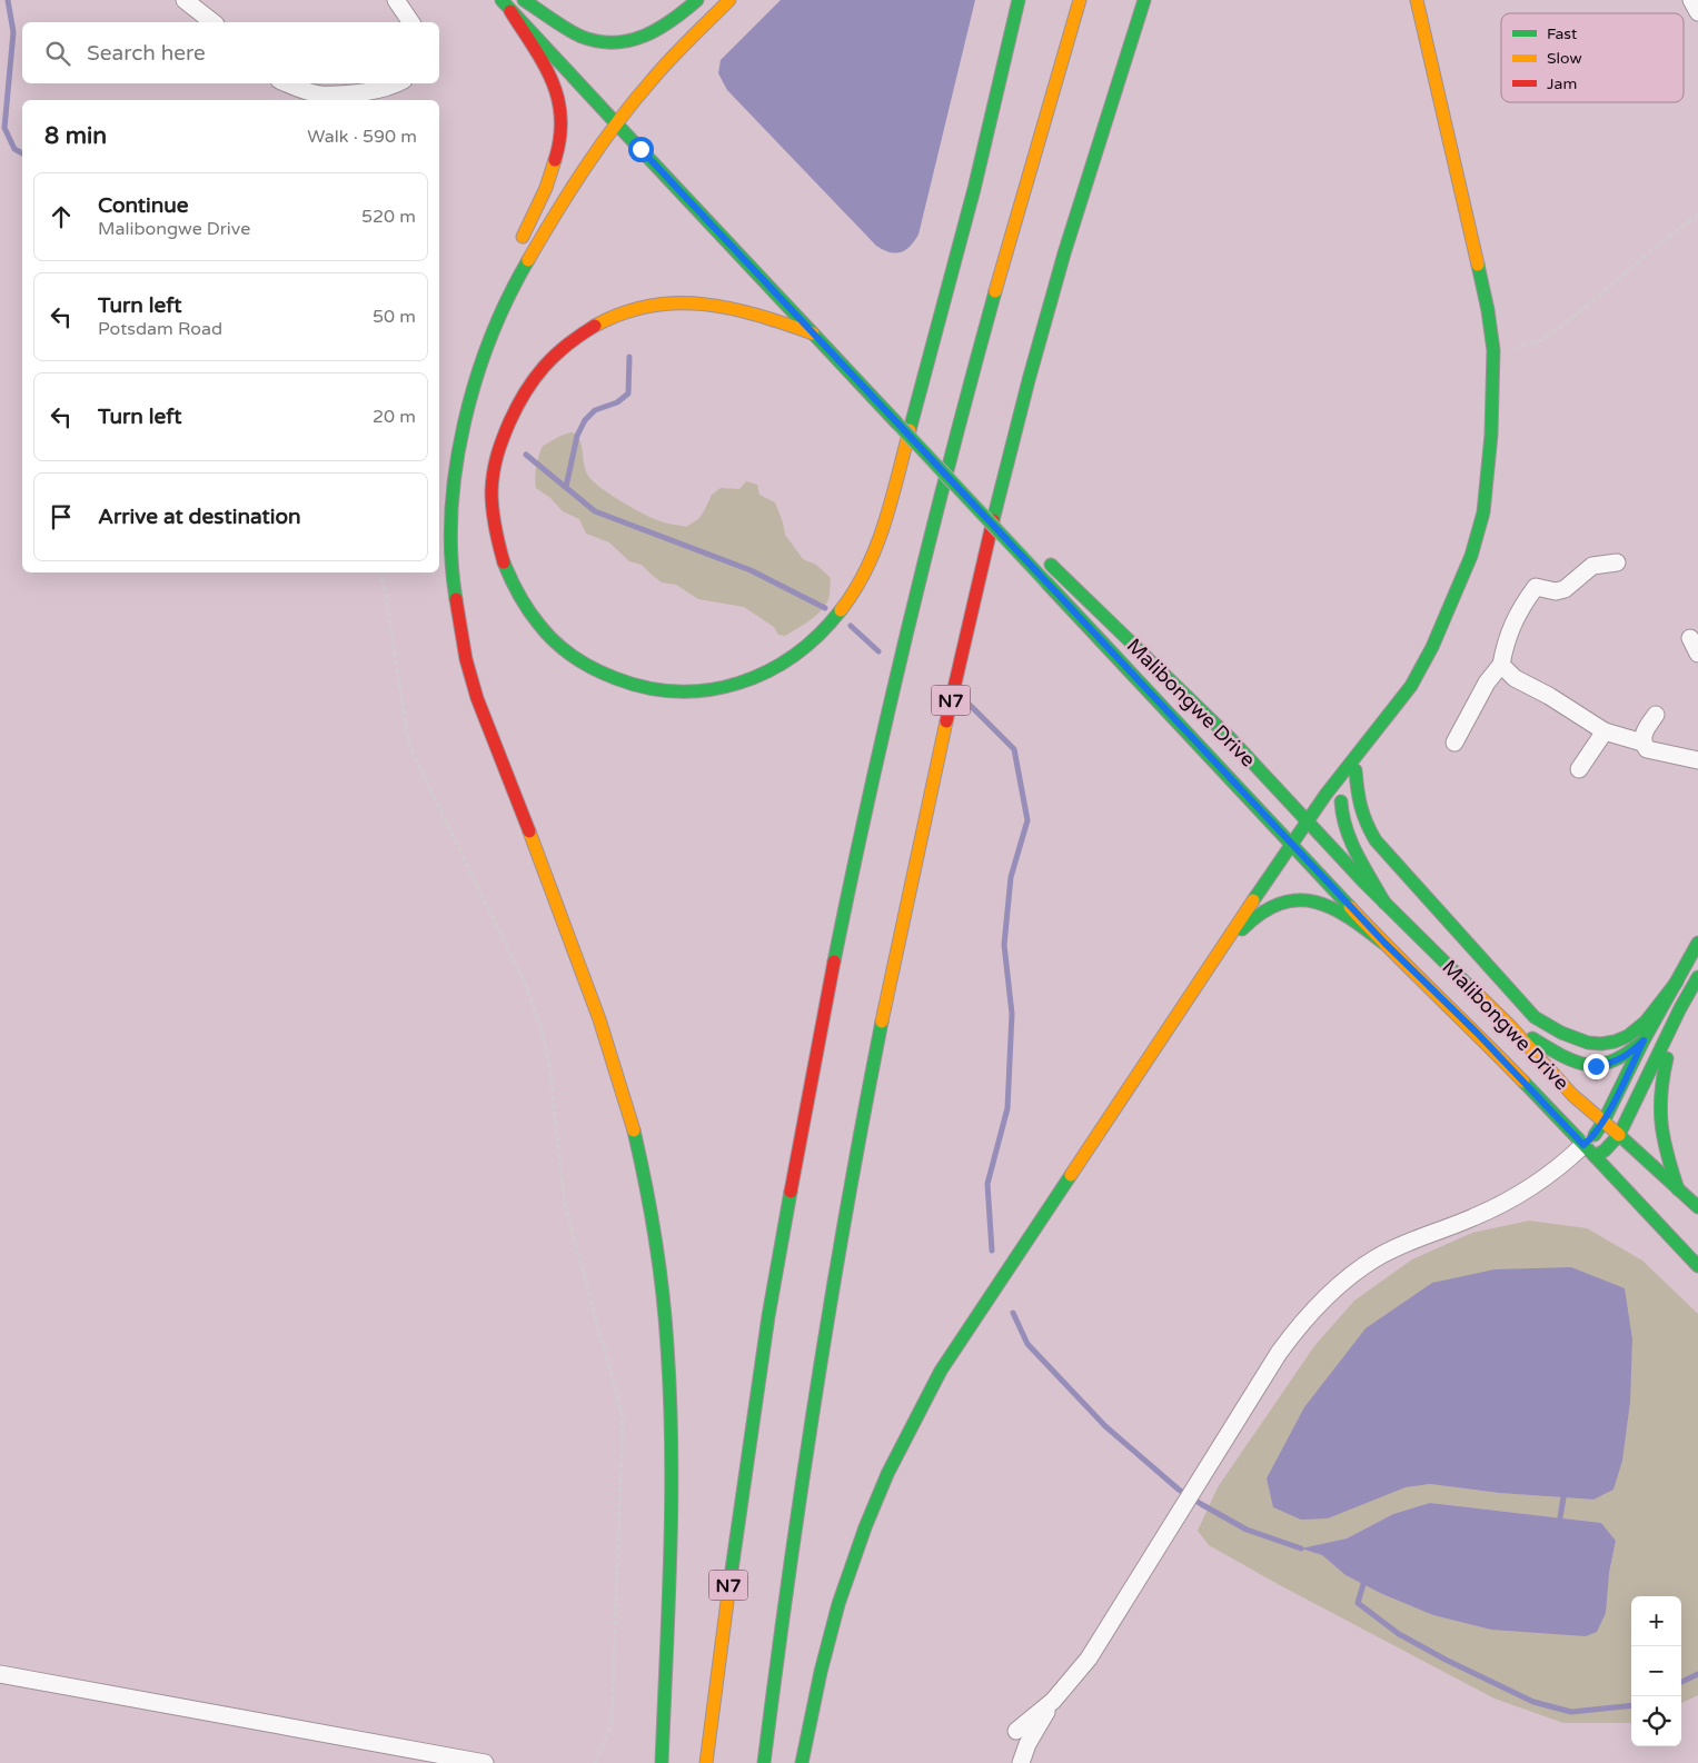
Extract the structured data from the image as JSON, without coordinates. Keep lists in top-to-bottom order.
{
  "streets": {
    "main road": ["N7", "Malibongwe Drive"]
  },
  "legend": ["Fast", "Slow", "Jam"],
  "page": {
    "search": "Search here",
    "heading": ["8 min", "Walk · 590 m"],
    "list": [
      ["Continue", "Malibongwe Drive", "520 m"],
      ["Turn left", "Potsdam Road", "50 m"],
      ["Turn left", "20 m"],
      "Arrive at destination"
    ],
    "map_buttons": ["+", "−"]
  }
}
